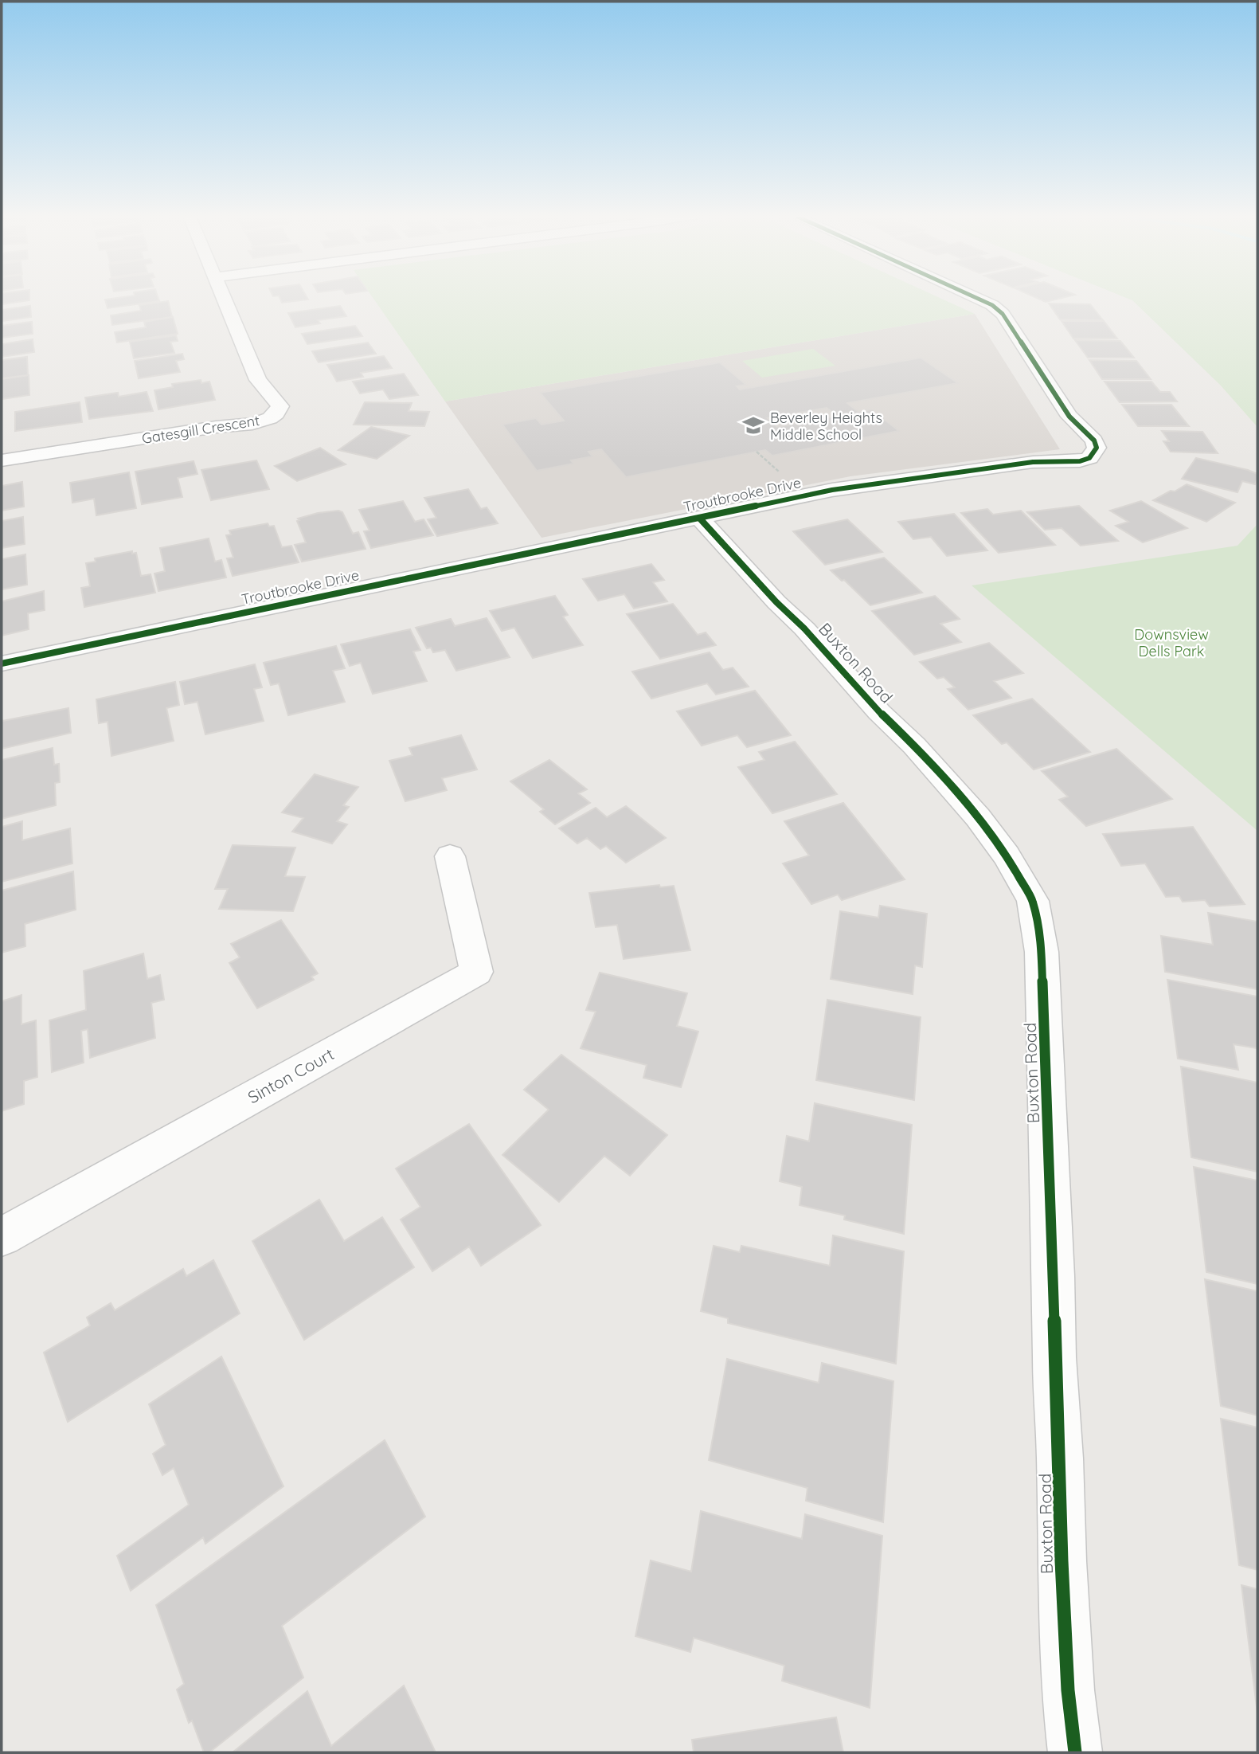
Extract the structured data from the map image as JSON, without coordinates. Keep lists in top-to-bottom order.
{
  "streets": {
    "street": [
      "Gatesgill Crescent",
      "Troutbrooke Drive",
      "Buxton Road",
      "Sinton Court"
    ]
  },
  "crossings": [
    ["Troutbrooke Drive", "Buxton Road"]
  ],
  "parks": ["Downsview Dells Park"],
  "places": {
    "school or university": ["Beverley Heights Middle School"]
  }
}
